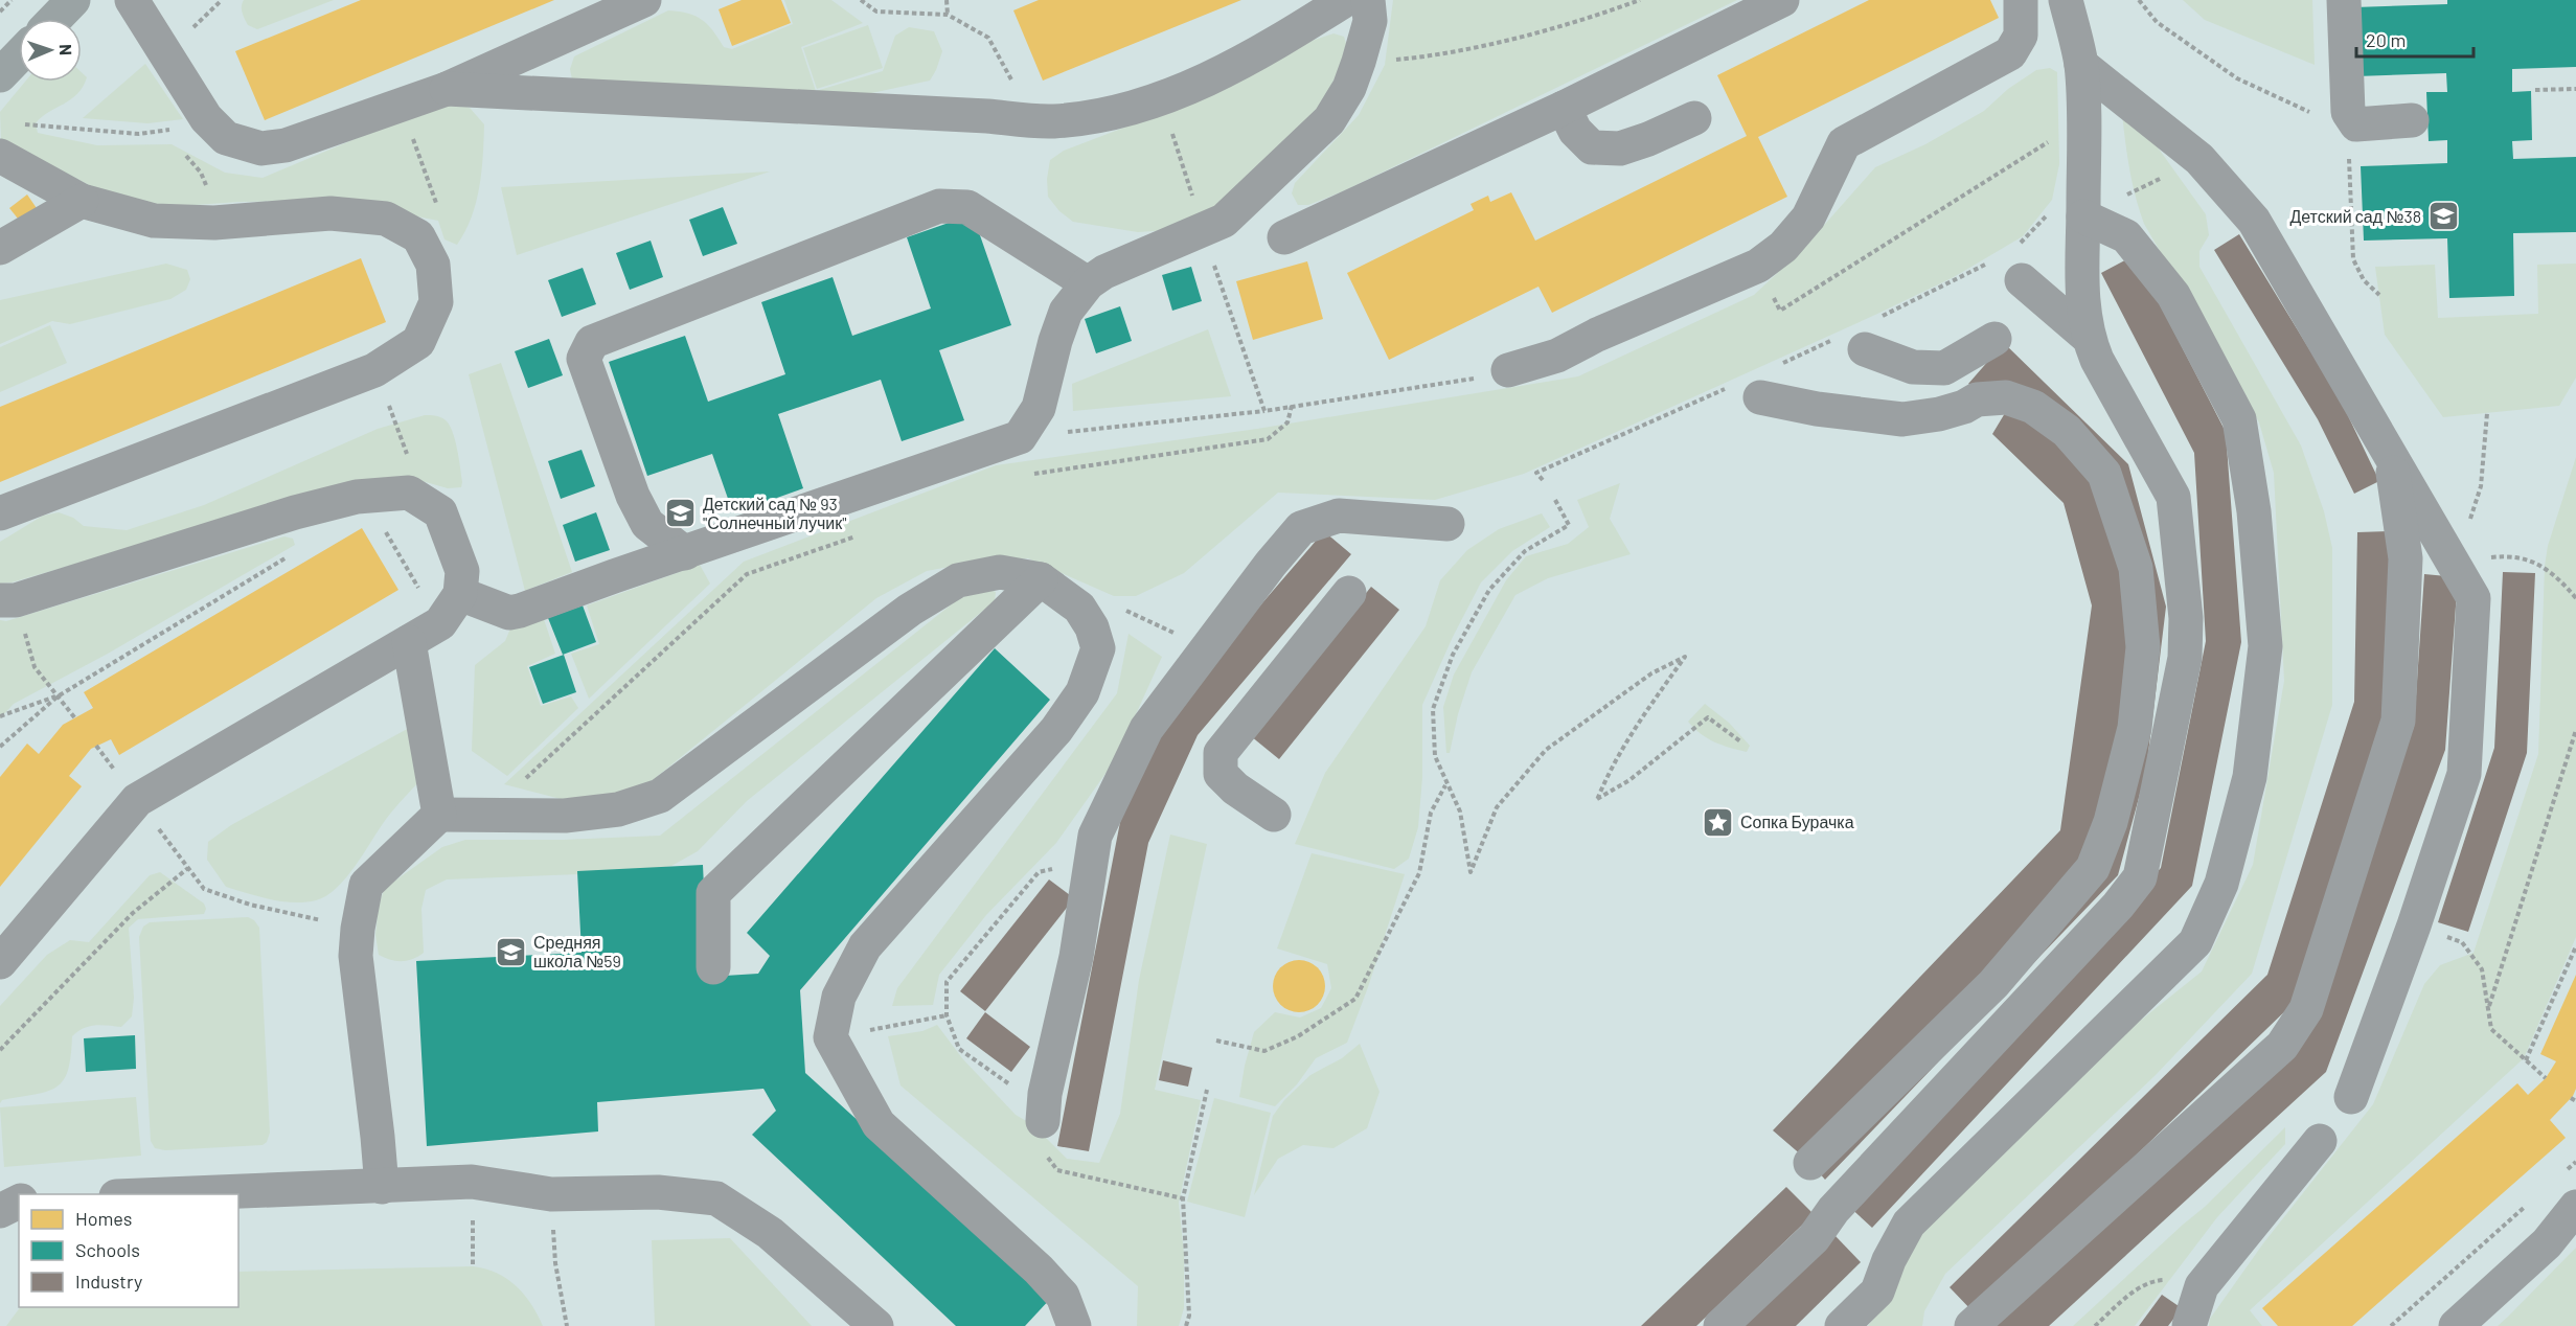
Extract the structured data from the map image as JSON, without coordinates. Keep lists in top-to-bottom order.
{
  "places": {
    "school or university": ["Детский сад №38", "Детский сад № 93 \"Солнечный лучик\"", "Средняя школа №59"],
    "place": ["Сопка Бурачка"]
  },
  "legend": ["Homes", "Schools", "Industry"],
  "scale_bar": "20 m",
  "north": "right"
}
